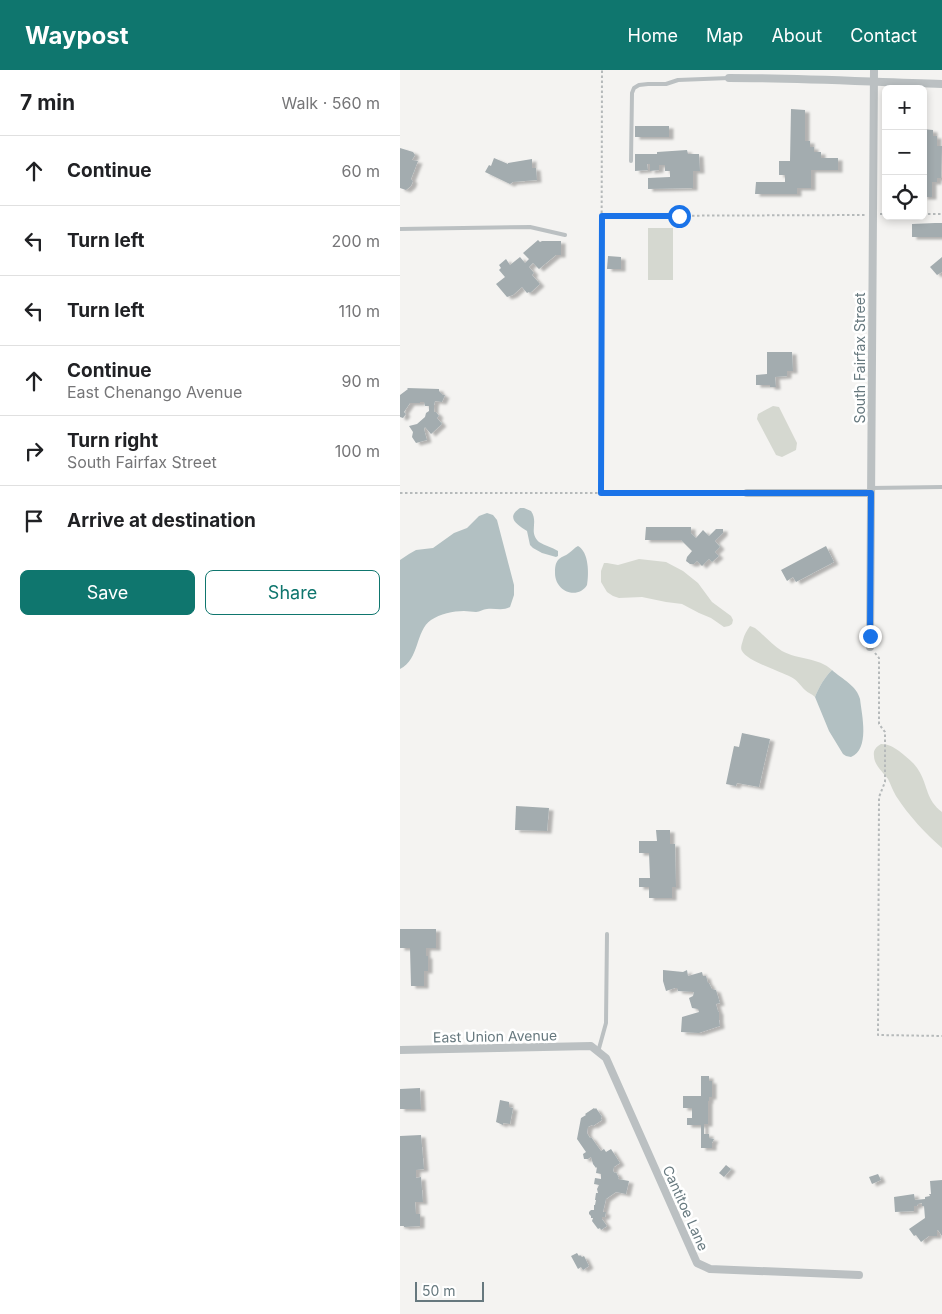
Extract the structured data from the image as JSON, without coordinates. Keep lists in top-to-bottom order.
{
  "streets": {
    "street": ["South Fairfax Street", "East Union Avenue", "Cantitoe Lane"]
  },
  "crossings": [
    ["East Union Avenue", "Cantitoe Lane"]
  ],
  "scale_bar": "50 m",
  "page": {
    "header": "Waypost",
    "nav": [
      "Home",
      "Map",
      "About",
      "Contact"
    ],
    "heading": ["7 min", "Walk · 560 m"],
    "map_buttons": ["+", "−"],
    "list": [
      ["Continue", "60 m"],
      ["Turn left", "200 m"],
      ["Turn left", "110 m"],
      ["Continue", "East Chenango Avenue", "90 m"],
      ["Turn right", "South Fairfax Street", "100 m"],
      "Arrive at destination"
    ],
    "buttons": ["Save", "Share"],
    "scale": "50 m"
  }
}
